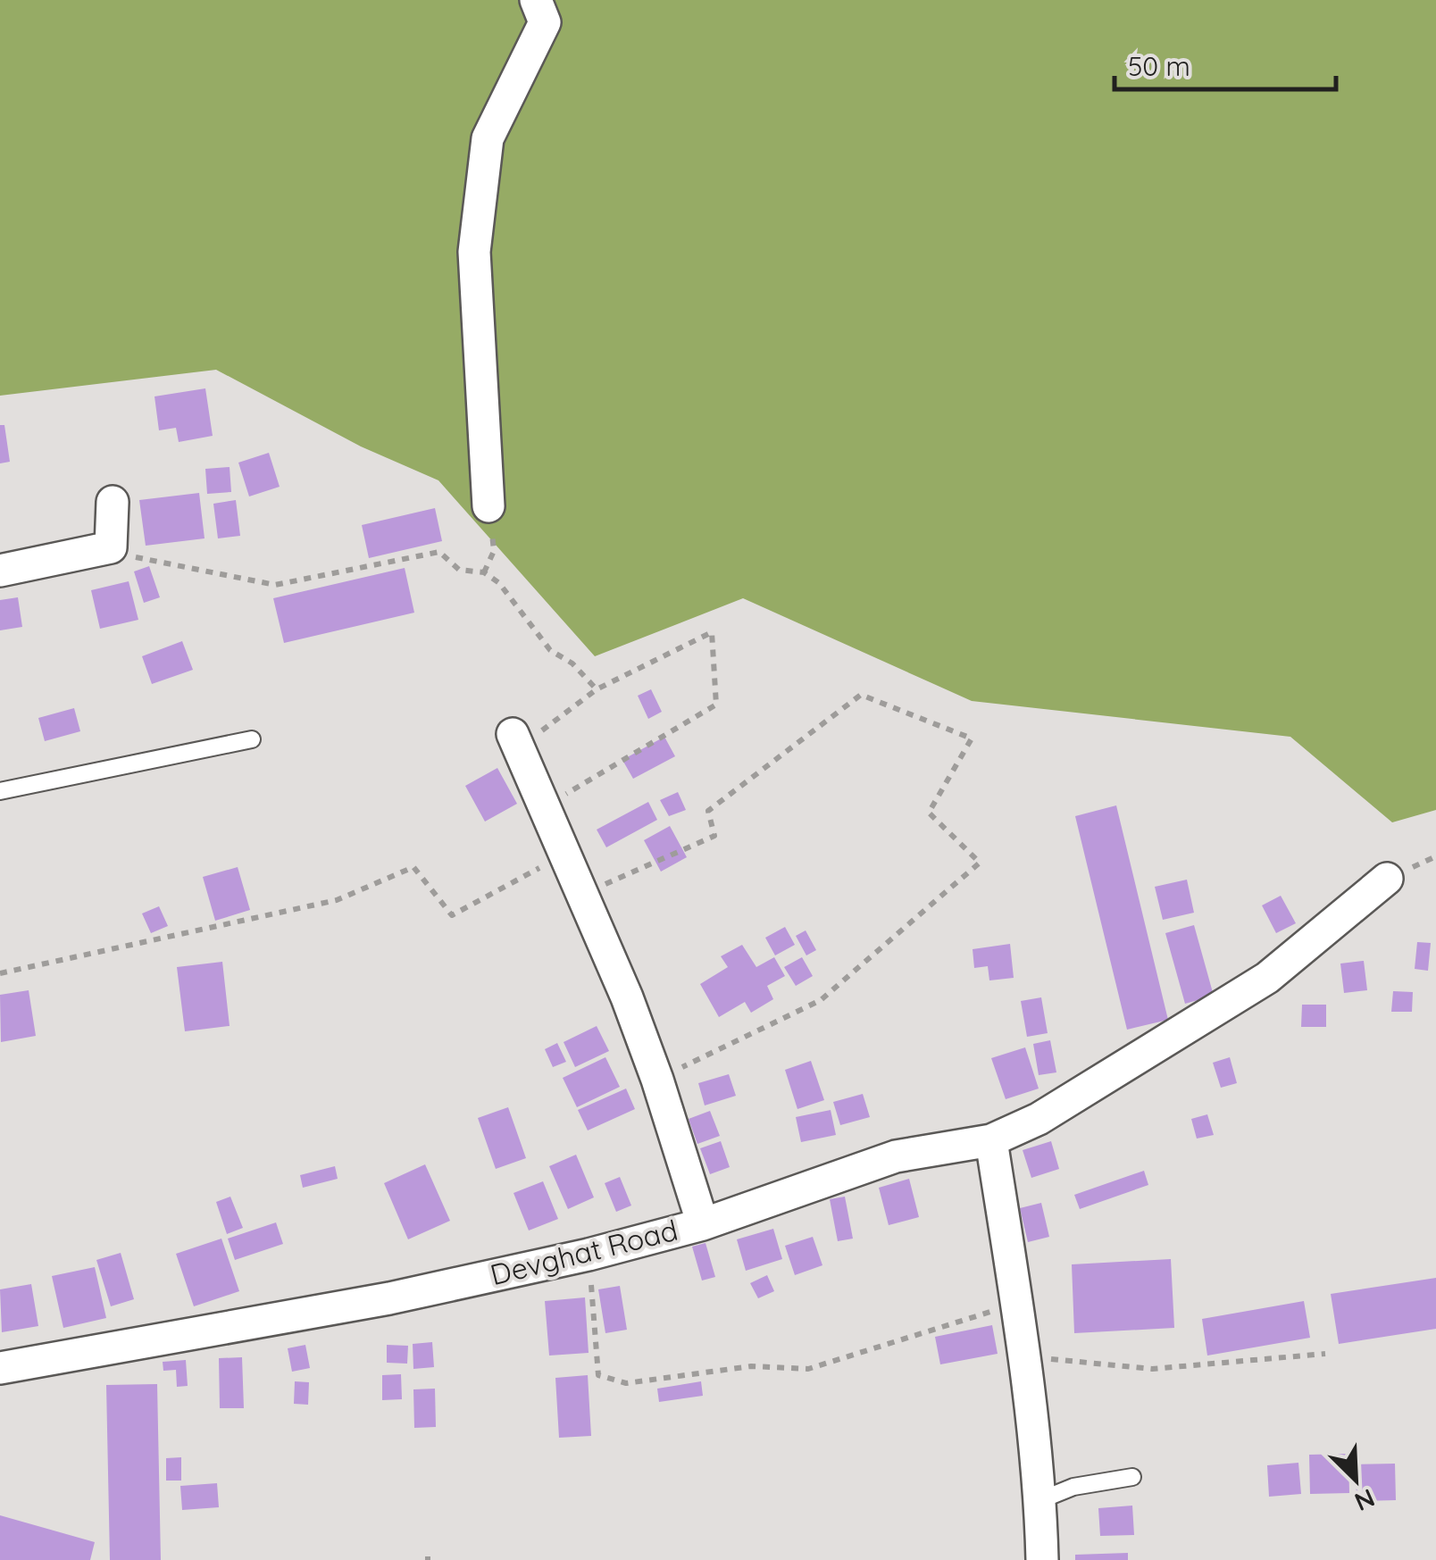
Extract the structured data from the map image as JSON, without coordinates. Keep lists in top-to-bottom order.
{
  "streets": {
    "street": ["Devghat Road"]
  },
  "scale_bar": "50 m",
  "north": "bottom right"
}
